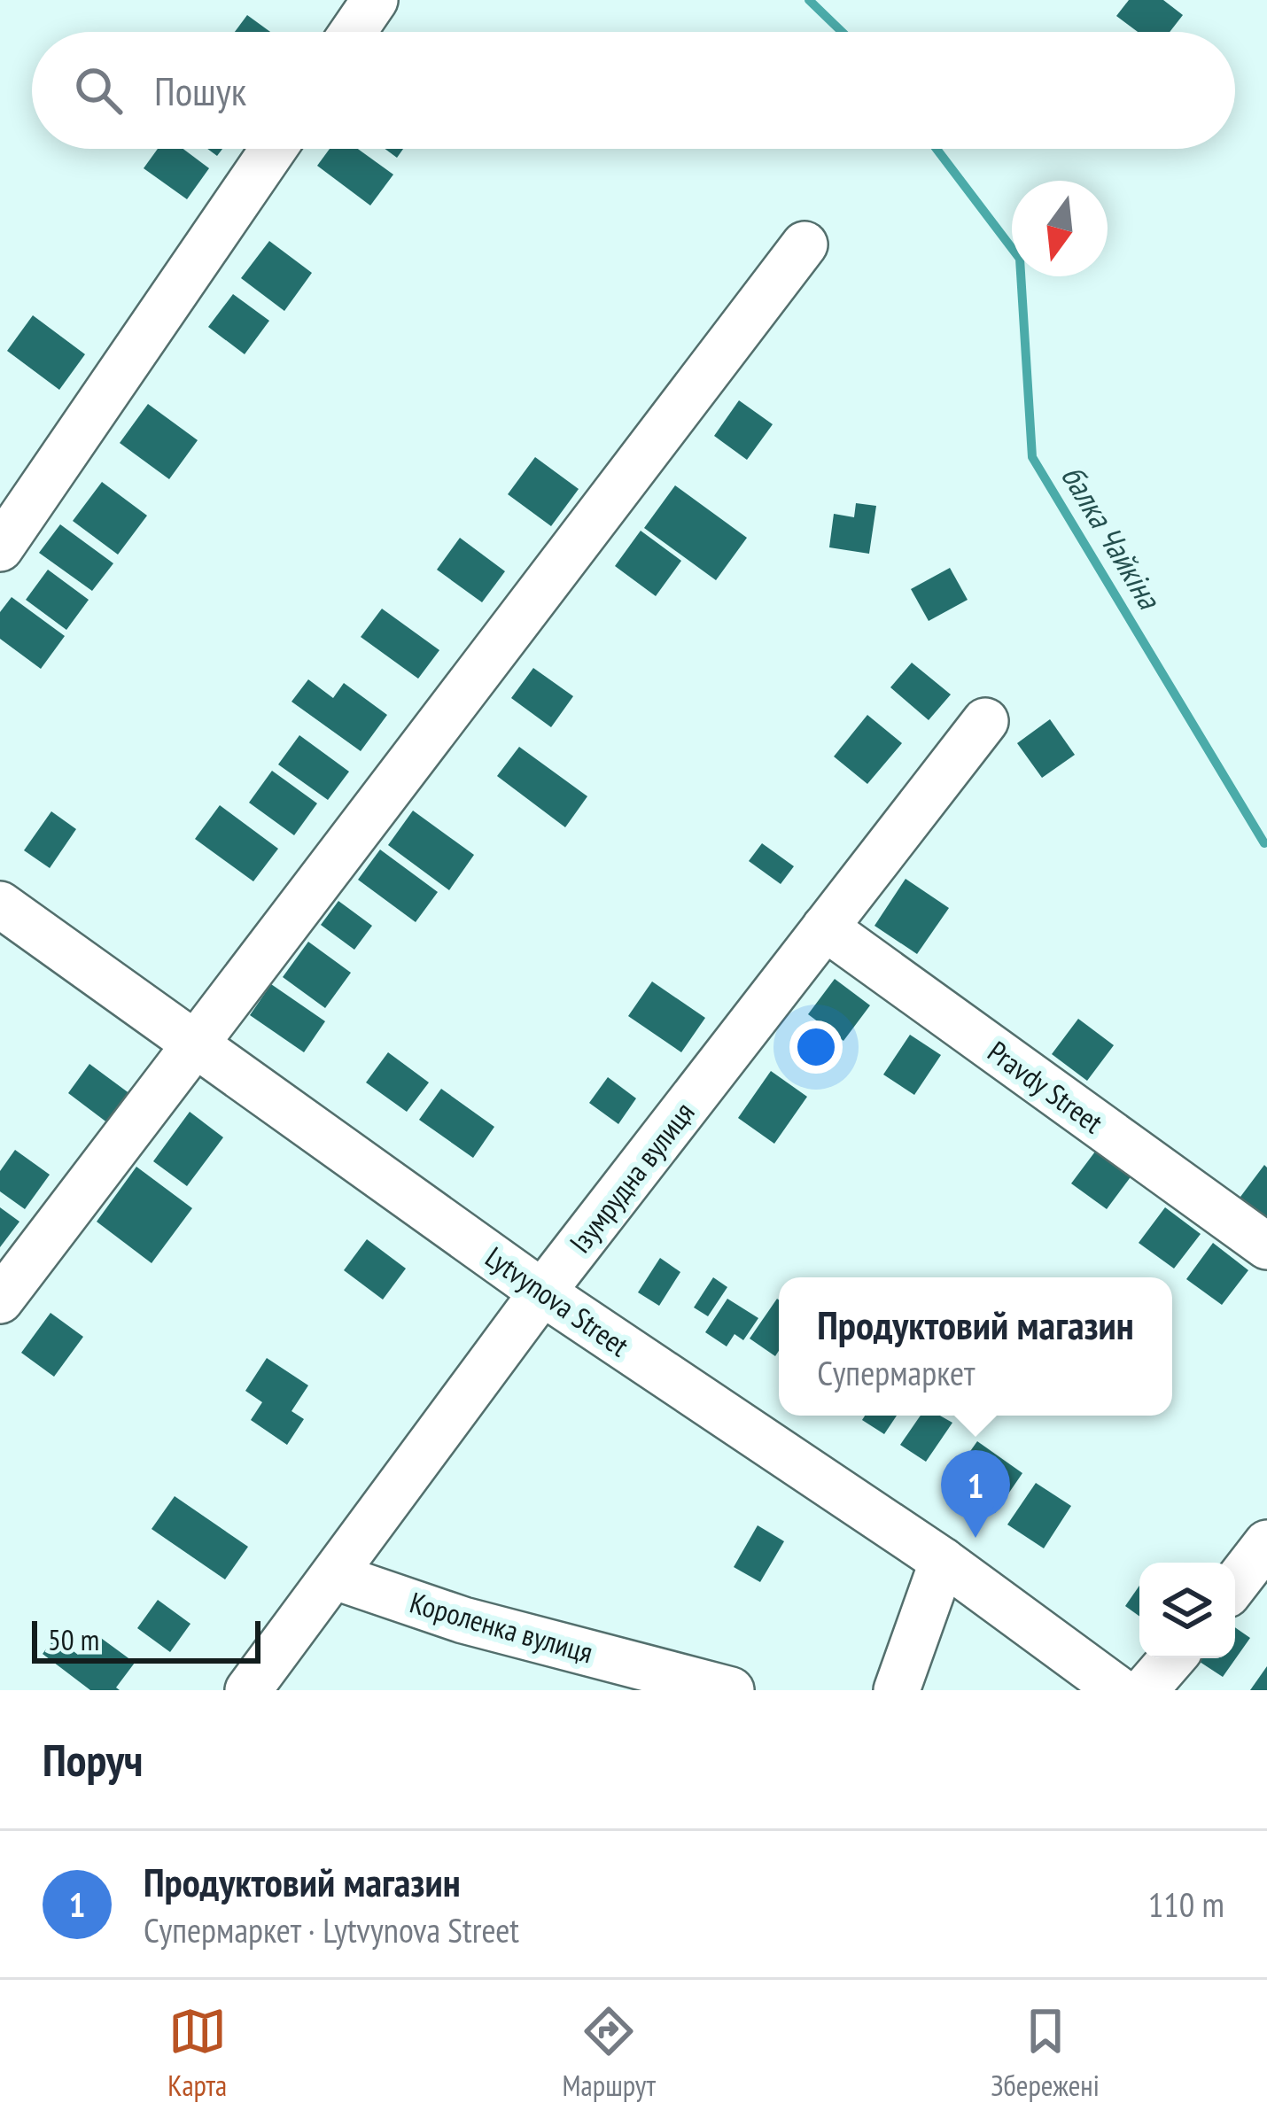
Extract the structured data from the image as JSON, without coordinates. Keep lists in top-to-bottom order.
{
  "streets": {
    "street": [
      "Pravdy Street",
      "Ізумрудна вулиця",
      "Lytvynova Street",
      "Короленка вулиця"
    ]
  },
  "crossings": [
    ["Pravdy Street", "Ізумрудна вулиця"],
    ["Ізумрудна вулиця", "Lytvynova Street"],
    ["Ізумрудна вулиця", "Короленка вулиця"]
  ],
  "water": ["балка Чайкіна"],
  "scale_bar": "50 m",
  "north": "bottom",
  "page": {
    "search": "Пошук",
    "popup": ["Продуктовий магазин", "Супермаркет"],
    "pins": "1",
    "scale": "50 m",
    "heading": "Поруч",
    "list": [
      {
        "mark": "1",
        "name": "Продуктовий магазин",
        "note": "Супермаркет · Lytvynova Street",
        "value": "110 m"
      }
    ],
    "nav": ["Карта", "Маршрут", "Збережені"]
  }
}
